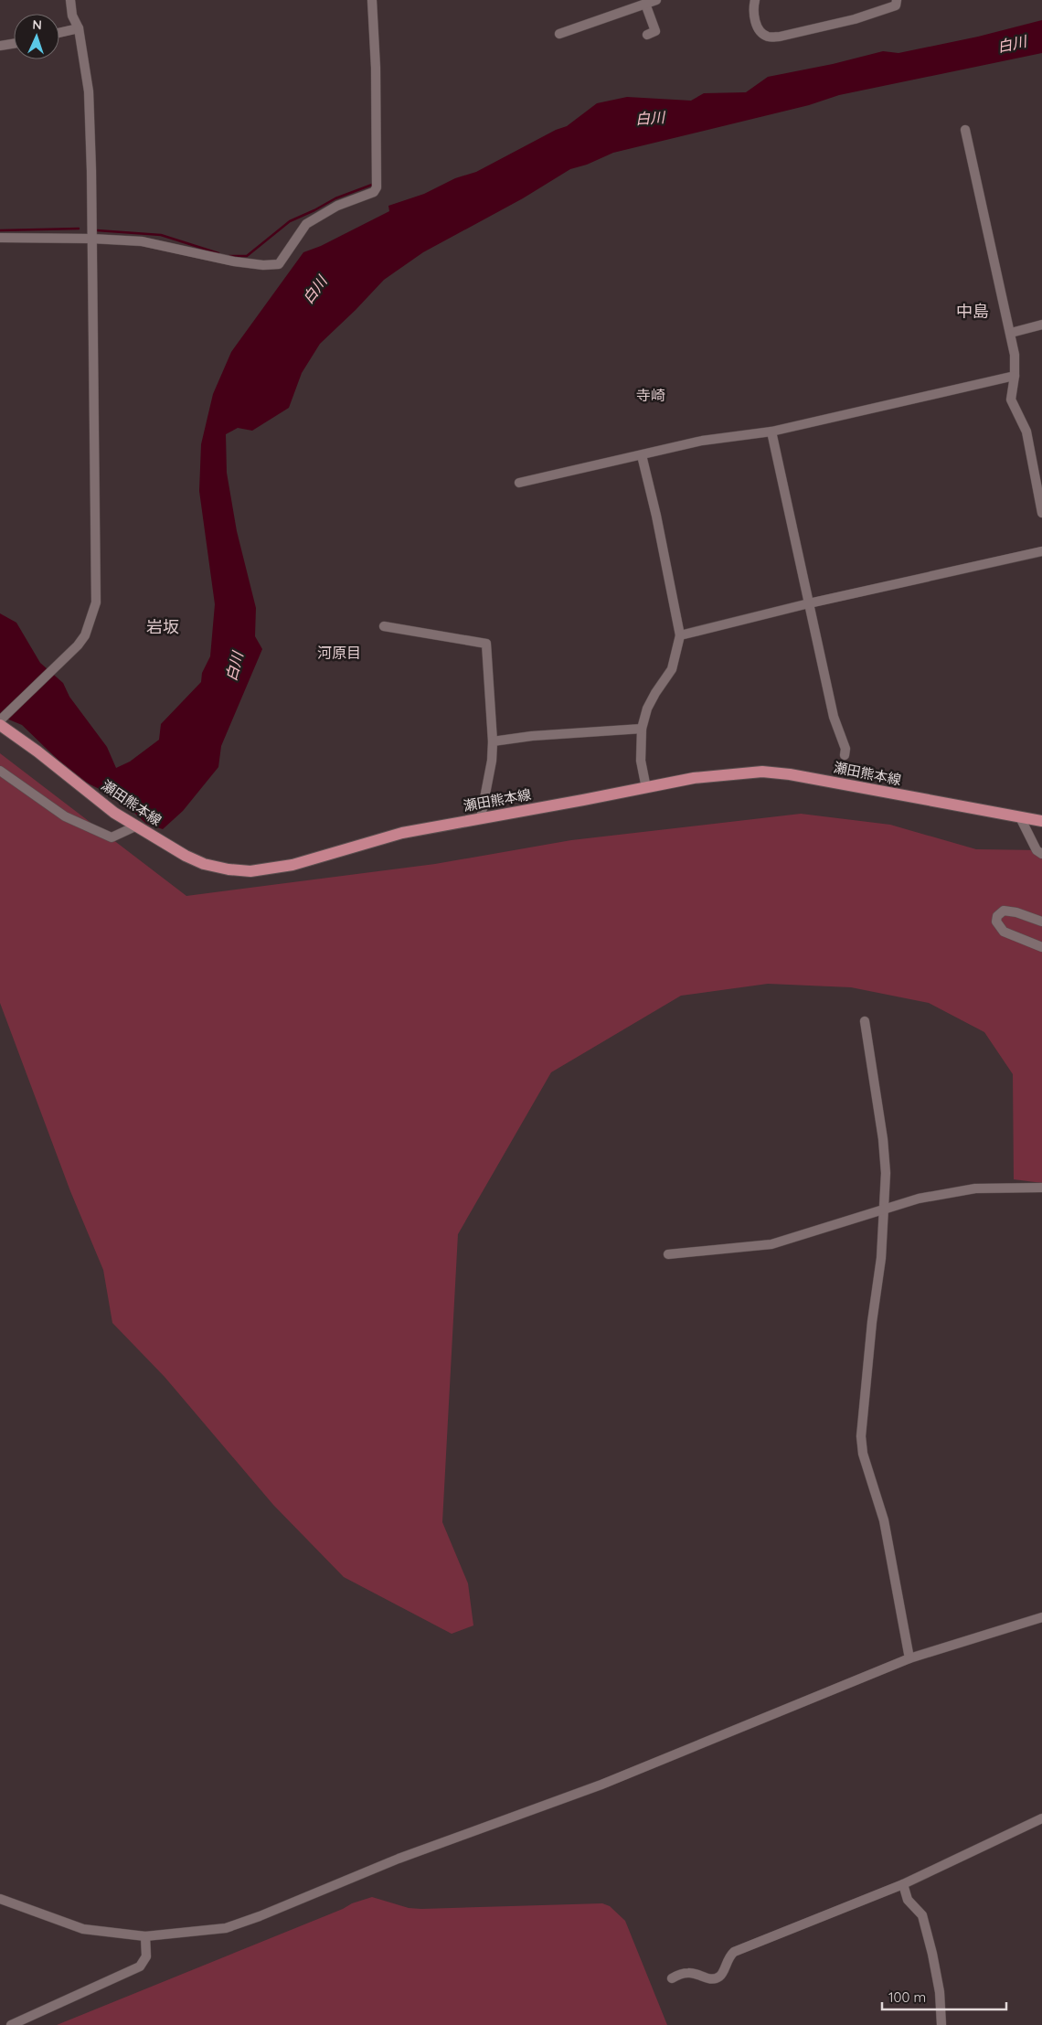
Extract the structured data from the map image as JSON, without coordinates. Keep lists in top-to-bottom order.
{
  "streets": {
    "main road": ["瀬田熊本線"]
  },
  "districts": [
    "中島",
    "寺崎",
    "岩坂",
    "河原目"
  ],
  "water": ["白川"],
  "scale_bar": "100 m",
  "north": "top"
}
